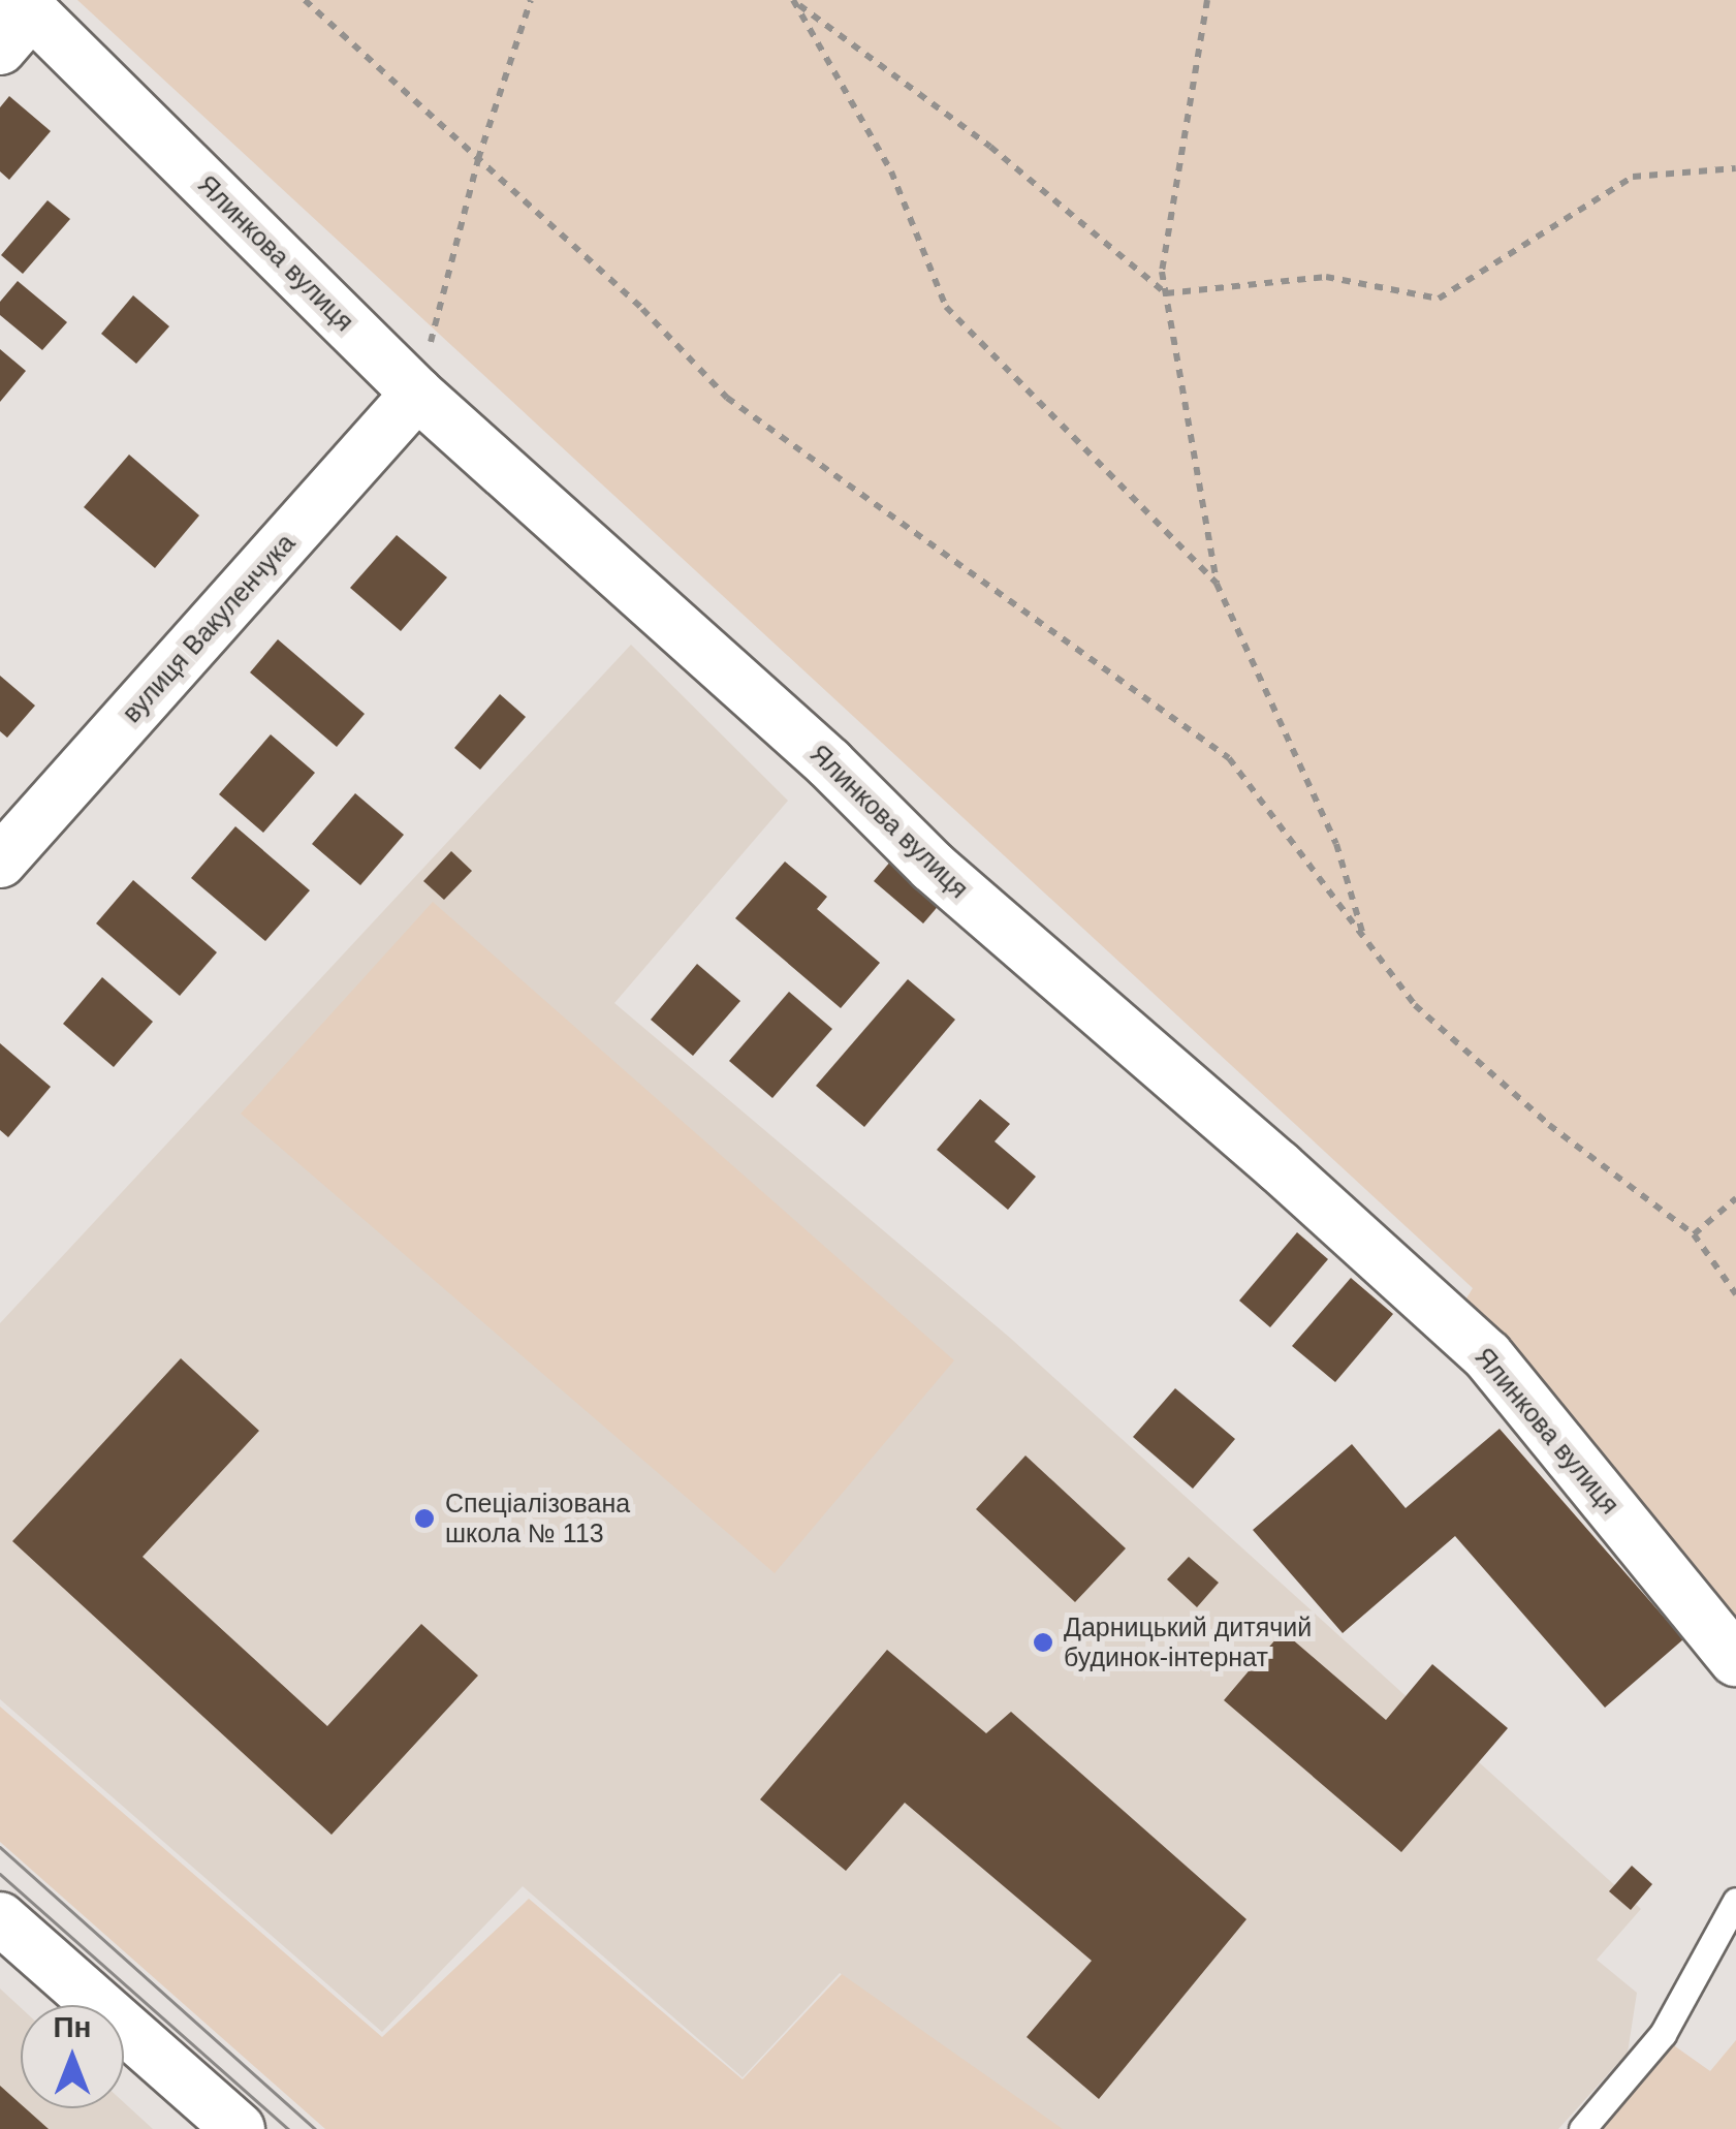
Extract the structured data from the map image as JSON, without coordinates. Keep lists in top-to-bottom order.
{
  "streets": {
    "street": ["Ялинкова вулиця", "вулиця Вакуленчука"]
  },
  "crossings": [
    ["Ялинкова вулиця", "вулиця Вакуленчука"]
  ],
  "places": ["Спеціалізована школа № 113", "Дарницький дитячий будинок-інтернат"],
  "north": "top"
}
